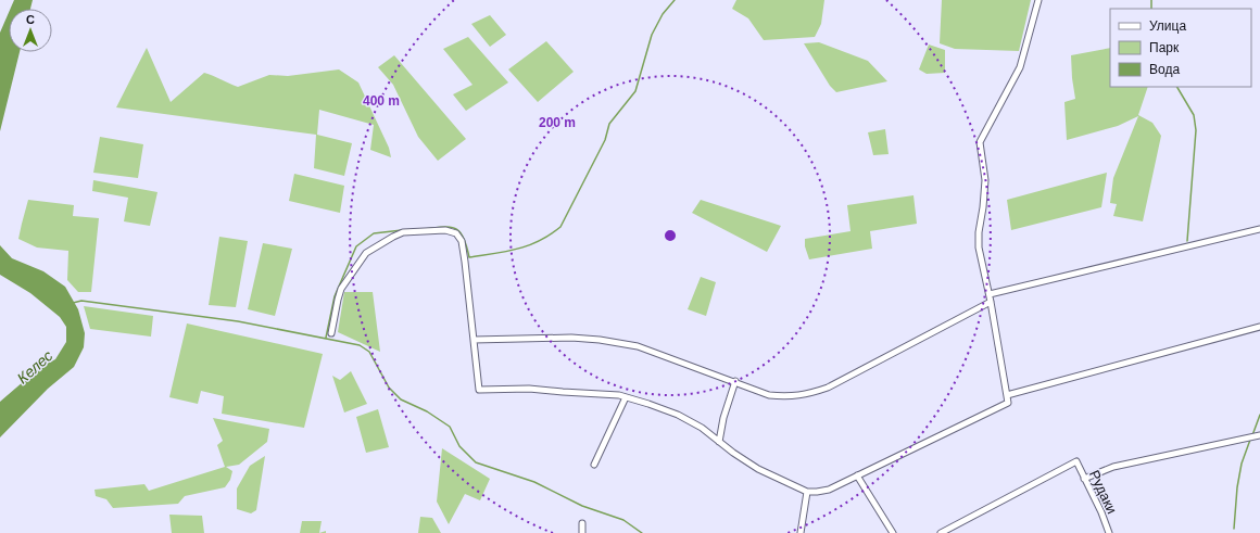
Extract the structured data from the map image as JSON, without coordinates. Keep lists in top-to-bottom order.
{
  "streets": {
    "street": ["Рудаки"]
  },
  "water": ["Келес"],
  "legend": ["Улица", "Парк", "Вода"],
  "north": "top",
  "rings": ["400 m", "200 m"]
}
